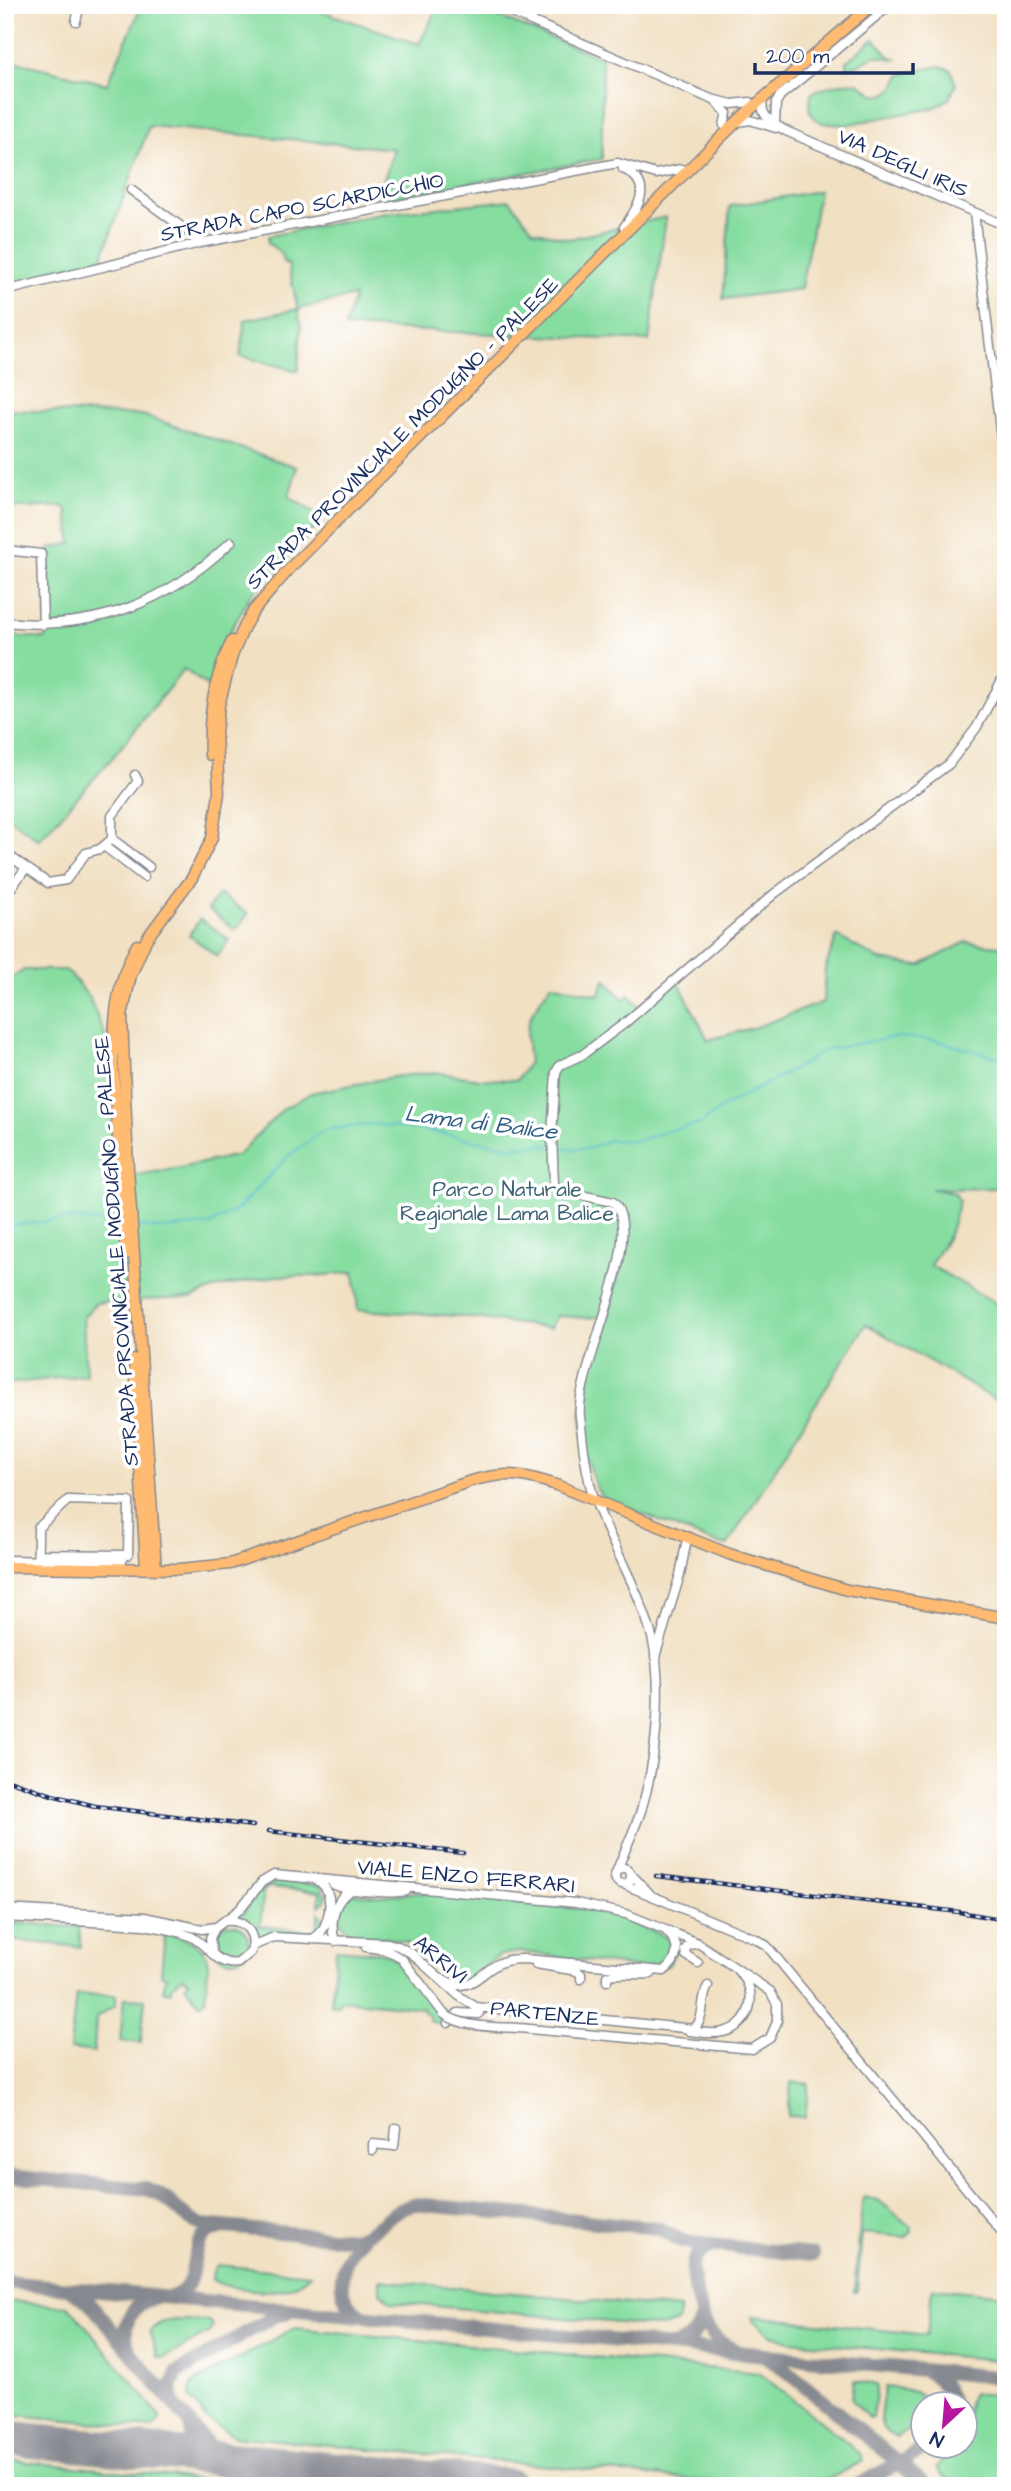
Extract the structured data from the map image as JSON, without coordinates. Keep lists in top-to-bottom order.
{
  "streets": {
    "main road": ["STRADA PROVINCIALE MODUGNO - PALESE"],
    "street": [
      "VIA DEGLI IRIS",
      "STRADA CAPO SCARDICCHIO",
      "VIALE ENZO FERRARI",
      "ARRIVI",
      "PARTENZE"
    ]
  },
  "crossings": [
    ["STRADA CAPO SCARDICCHIO", "STRADA PROVINCIALE MODUGNO - PALESE"],
    ["VIALE ENZO FERRARI", "PARTENZE"]
  ],
  "water": ["Lama di Balice"],
  "parks": ["Parco Naturale Regionale Lama Balice"],
  "scale_bar": "200 m",
  "north": "bottom left"
}
